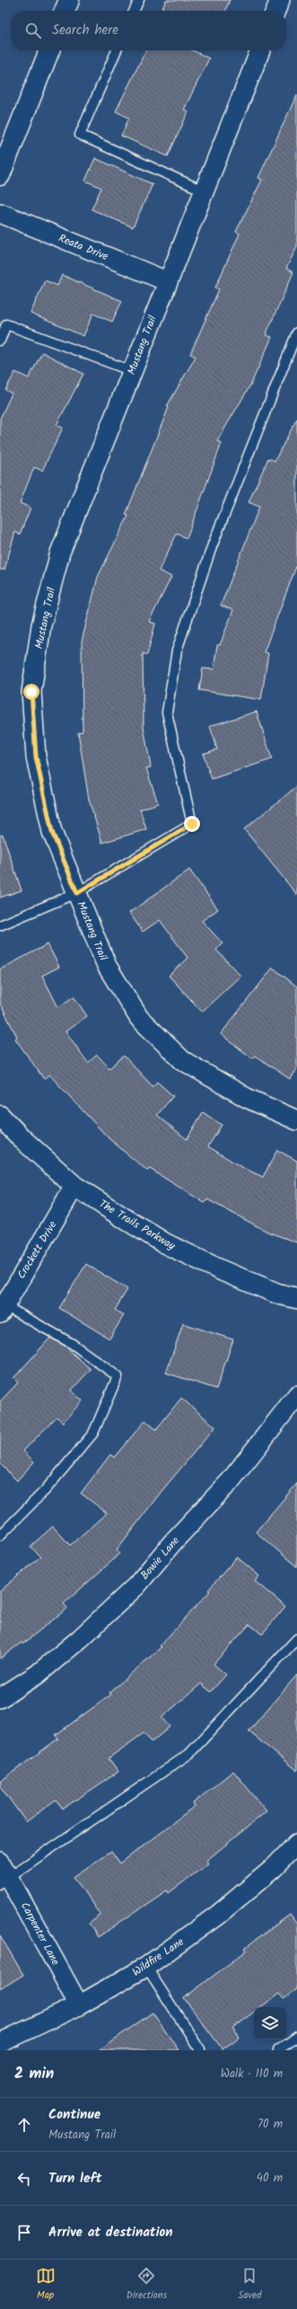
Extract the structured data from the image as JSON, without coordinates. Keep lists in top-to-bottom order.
{
  "streets": {
    "street": [
      "Reata Drive",
      "Mustang Trail",
      "The Trails Parkway",
      "Crockett Drive",
      "Bowie Lane",
      "Carpenter Lane",
      "Wildfire Lane"
    ]
  },
  "crossings": [
    ["Reata Drive", "Mustang Trail"],
    ["The Trails Parkway", "Crockett Drive"],
    ["Carpenter Lane", "Wildfire Lane"]
  ],
  "page": {
    "search": "Search here",
    "heading": ["2 min", "Walk · 110 m"],
    "list": [
      ["Continue", "Mustang Trail", "70 m"],
      ["Turn left", "40 m"],
      "Arrive at destination"
    ],
    "nav": ["Map", "Directions", "Saved"]
  }
}
